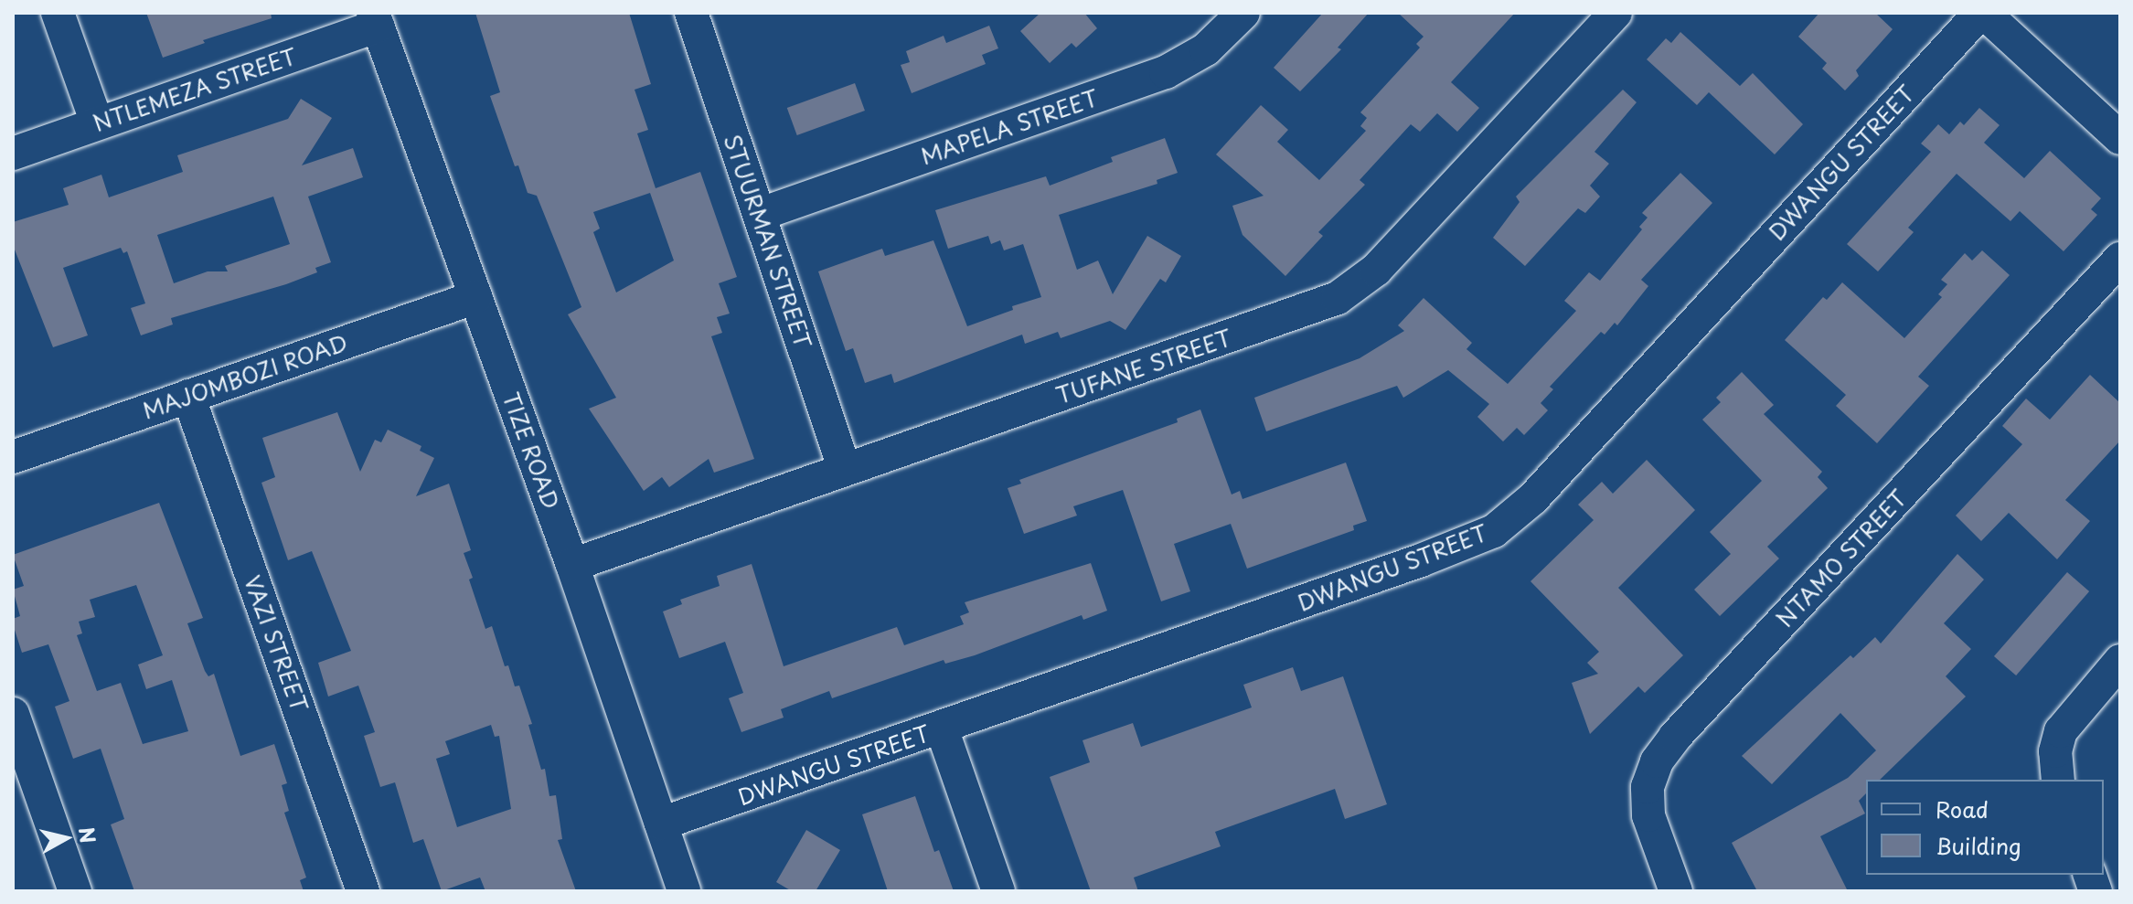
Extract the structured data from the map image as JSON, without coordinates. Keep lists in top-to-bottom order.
{
  "streets": {
    "street": [
      "NTLEMEZA STREET",
      "MAPELA STREET",
      "DWANGU STREET",
      "STUURMAN STREET",
      "TUFANE STREET",
      "MAJOMBOZI ROAD",
      "TIZE ROAD",
      "NTAMO STREET",
      "VAZI STREET"
    ]
  },
  "crossings": [
    ["NTLEMEZA STREET", "TIZE ROAD"],
    ["MAPELA STREET", "STUURMAN STREET"],
    ["DWANGU STREET", "TIZE ROAD"],
    ["STUURMAN STREET", "TUFANE STREET"],
    ["TUFANE STREET", "TIZE ROAD"],
    ["MAJOMBOZI ROAD", "TIZE ROAD"],
    ["MAJOMBOZI ROAD", "VAZI STREET"]
  ],
  "legend": ["Road", "Building"],
  "north": "right"
}
